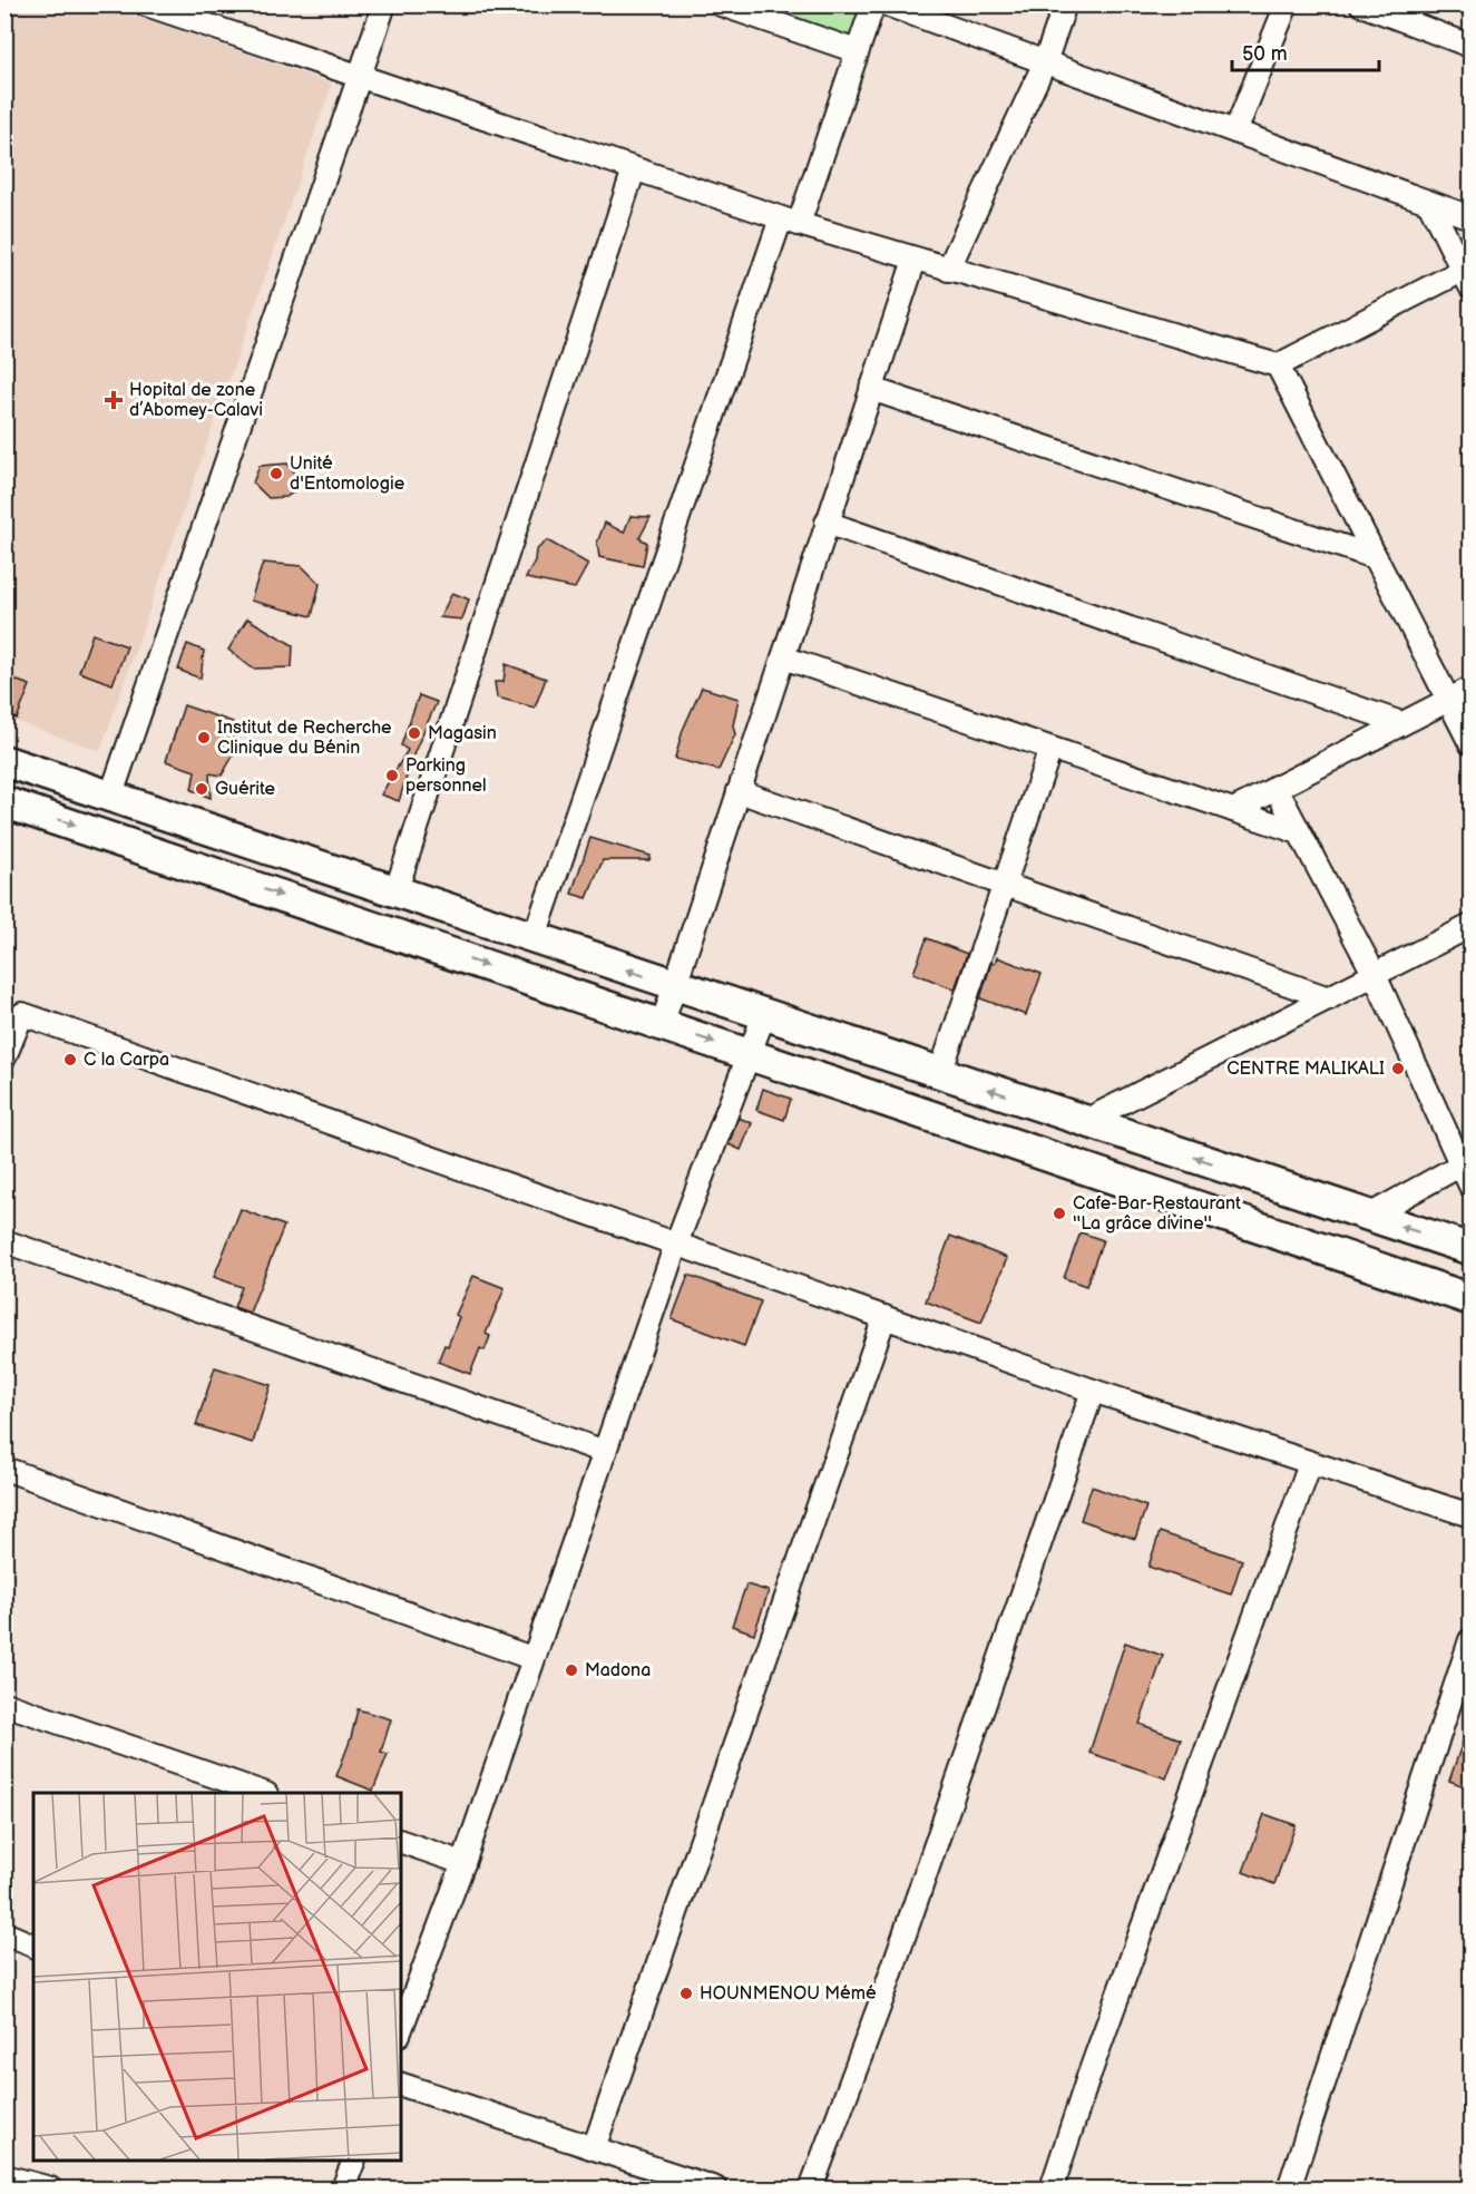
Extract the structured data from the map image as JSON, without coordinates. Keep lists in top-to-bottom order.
{
  "places": {
    "health": ["Hopital de zone d’Abomey-Calavi"],
    "other": [
      "Unité d'Entomologie",
      "Magasin",
      "Institut de Recherche Clinique du Bénin",
      "Parking personnel",
      "Guérite",
      "C la Carpa",
      "CENTRE MALIKALI",
      "Cafe-Bar-Restaurant ''La grâce divine''",
      "Madona",
      "HOUNMENOU Mémé"
    ]
  },
  "scale_bar": "50 m"
}
